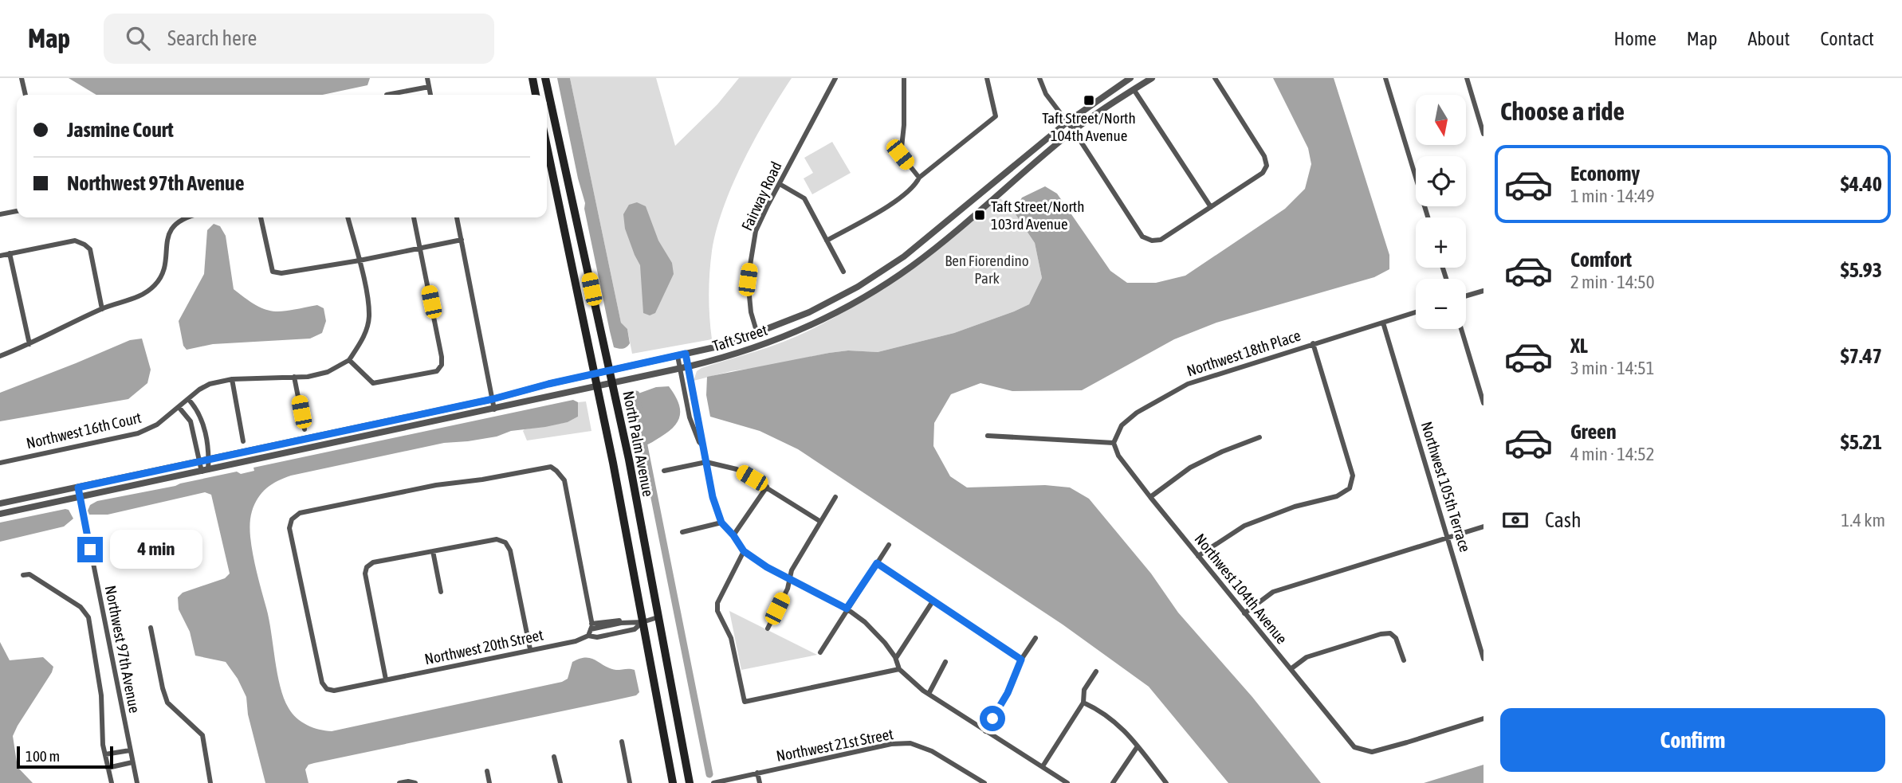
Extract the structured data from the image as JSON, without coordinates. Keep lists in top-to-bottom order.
{
  "streets": {
    "main road": ["North Palm Avenue"],
    "street": [
      "Fairway Road",
      "Taft Street",
      "Northwest 18th Place",
      "Northwest 16th Court",
      "Northwest 105th Terrace",
      "Northwest 104th Avenue",
      "Northwest 20th Street",
      "Northwest 97th Avenue",
      "Northwest 21st Street"
    ]
  },
  "crossings": [
    ["Fairway Road", "Taft Street"],
    ["Taft Street", "North Palm Avenue"],
    ["Taft Street", "Northwest 97th Avenue"],
    ["Northwest 18th Place", "Northwest 105th Terrace"],
    ["Northwest 18th Place", "Northwest 104th Avenue"],
    ["North Palm Avenue", "Northwest 20th Street"]
  ],
  "parks": ["Ben Fiorendino Park"],
  "places": {
    "transit": ["Taft Street/North 104th Avenue", "Taft Street/North 103rd Avenue"]
  },
  "scale_bar": "100 m",
  "north": "bottom",
  "page": {
    "header": "Map",
    "search": "Search here",
    "nav": [
      "Home",
      "Map",
      "About",
      "Contact"
    ],
    "heading": "Choose a ride",
    "map_buttons": ["+", "−"],
    "banner": ["Jasmine Court", "Northwest 97th Avenue"],
    "list": [
      {
        "name": "Economy",
        "note": "1 min · 14:49",
        "value": "$4.40"
      },
      {
        "name": "Comfort",
        "note": "2 min · 14:50",
        "value": "$5.93"
      },
      {
        "name": "XL",
        "note": "3 min · 14:51",
        "value": "$7.47"
      },
      {
        "name": "Green",
        "note": "4 min · 14:52",
        "value": "$5.21"
      }
    ],
    "pay": ["Cash", "1.4 km"],
    "bubble": "4 min",
    "buttons": "Confirm",
    "scale": "100 m"
  }
}
